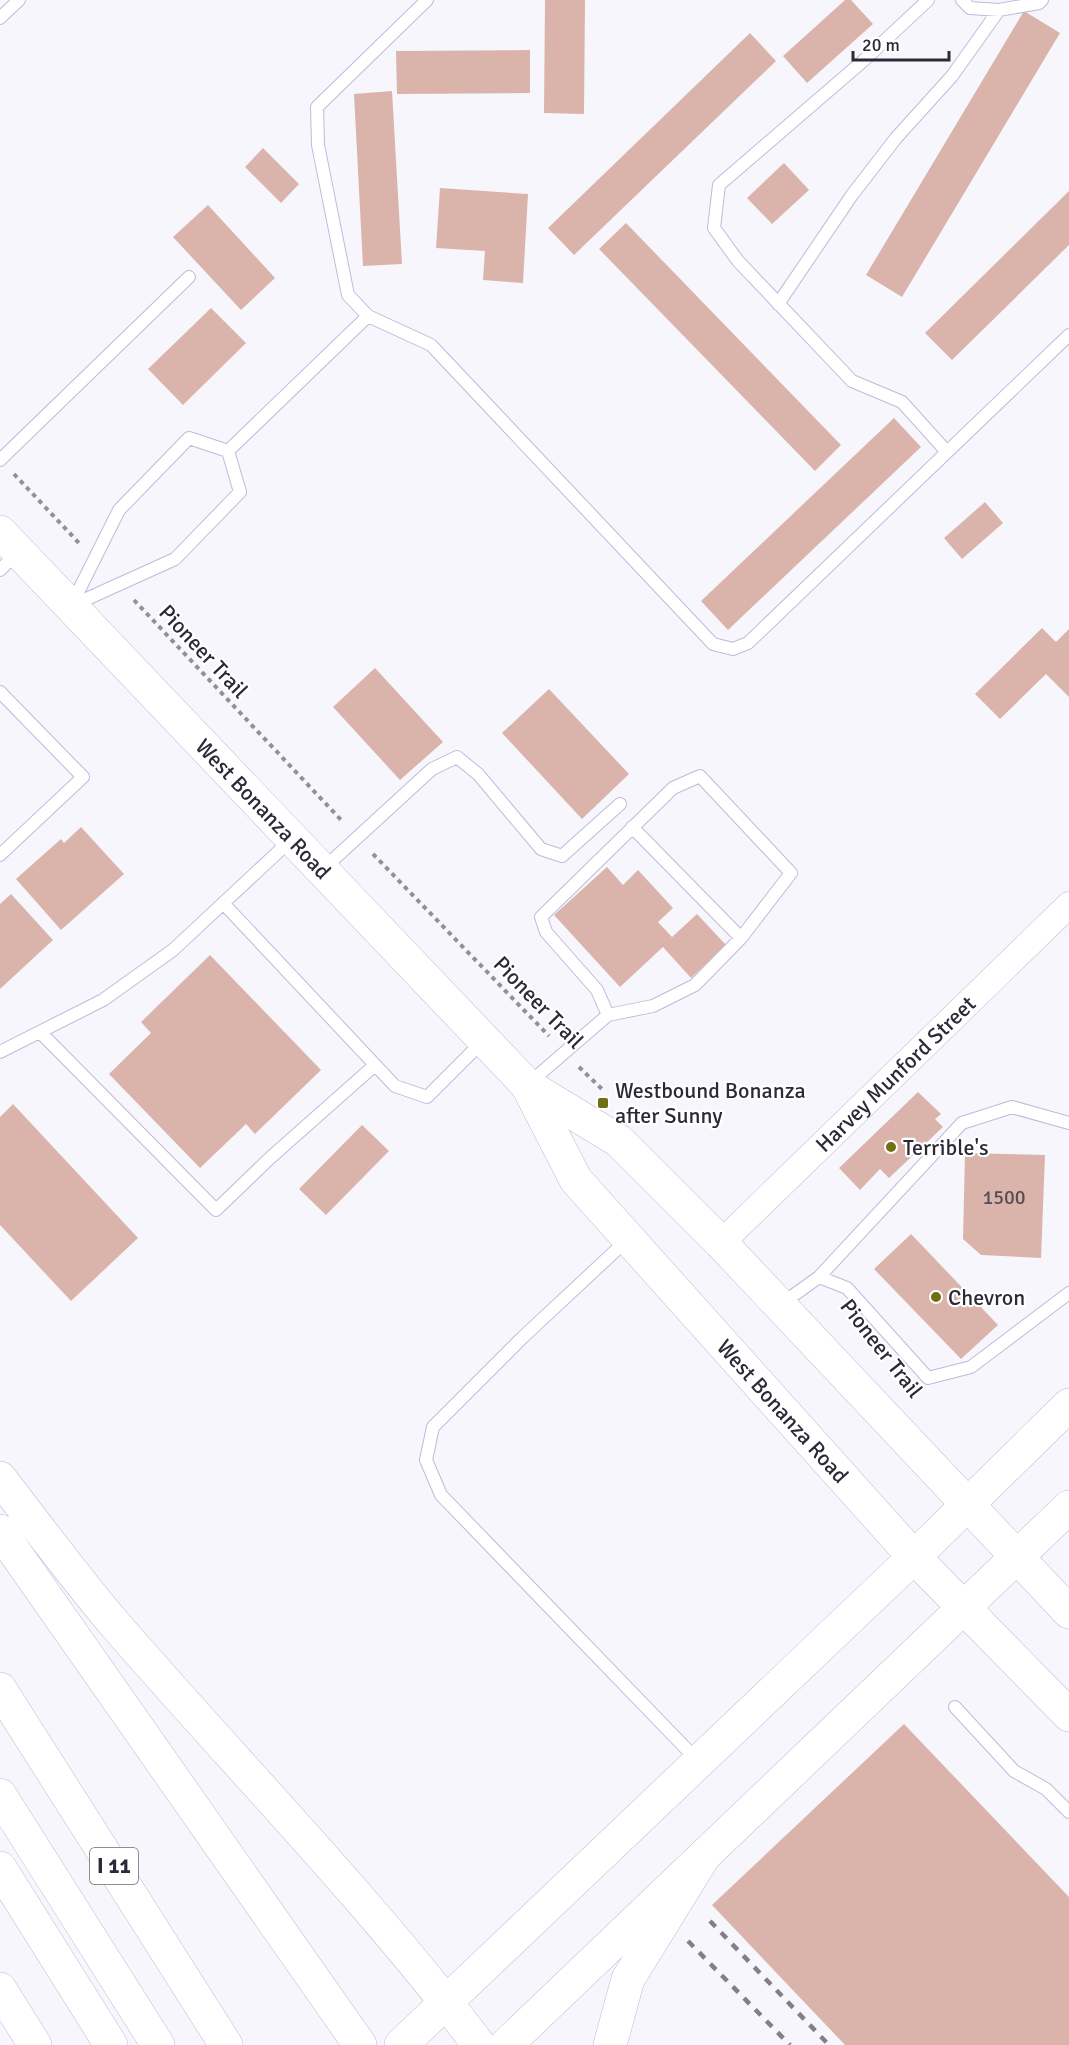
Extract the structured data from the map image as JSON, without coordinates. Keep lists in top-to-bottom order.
{
  "streets": {
    "main road": ["West Bonanza Road", "I 11"],
    "street": ["Harvey Munford Street"],
    "path": ["Pioneer Trail"]
  },
  "crossings": [
    ["West Bonanza Road", "Harvey Munford Street"]
  ],
  "places": {
    "transit": ["Westbound Bonanza after Sunny"],
    "other": ["Terrible's", "Chevron"]
  },
  "house_numbers": ["1500"],
  "scale_bar": "20 m"
}
